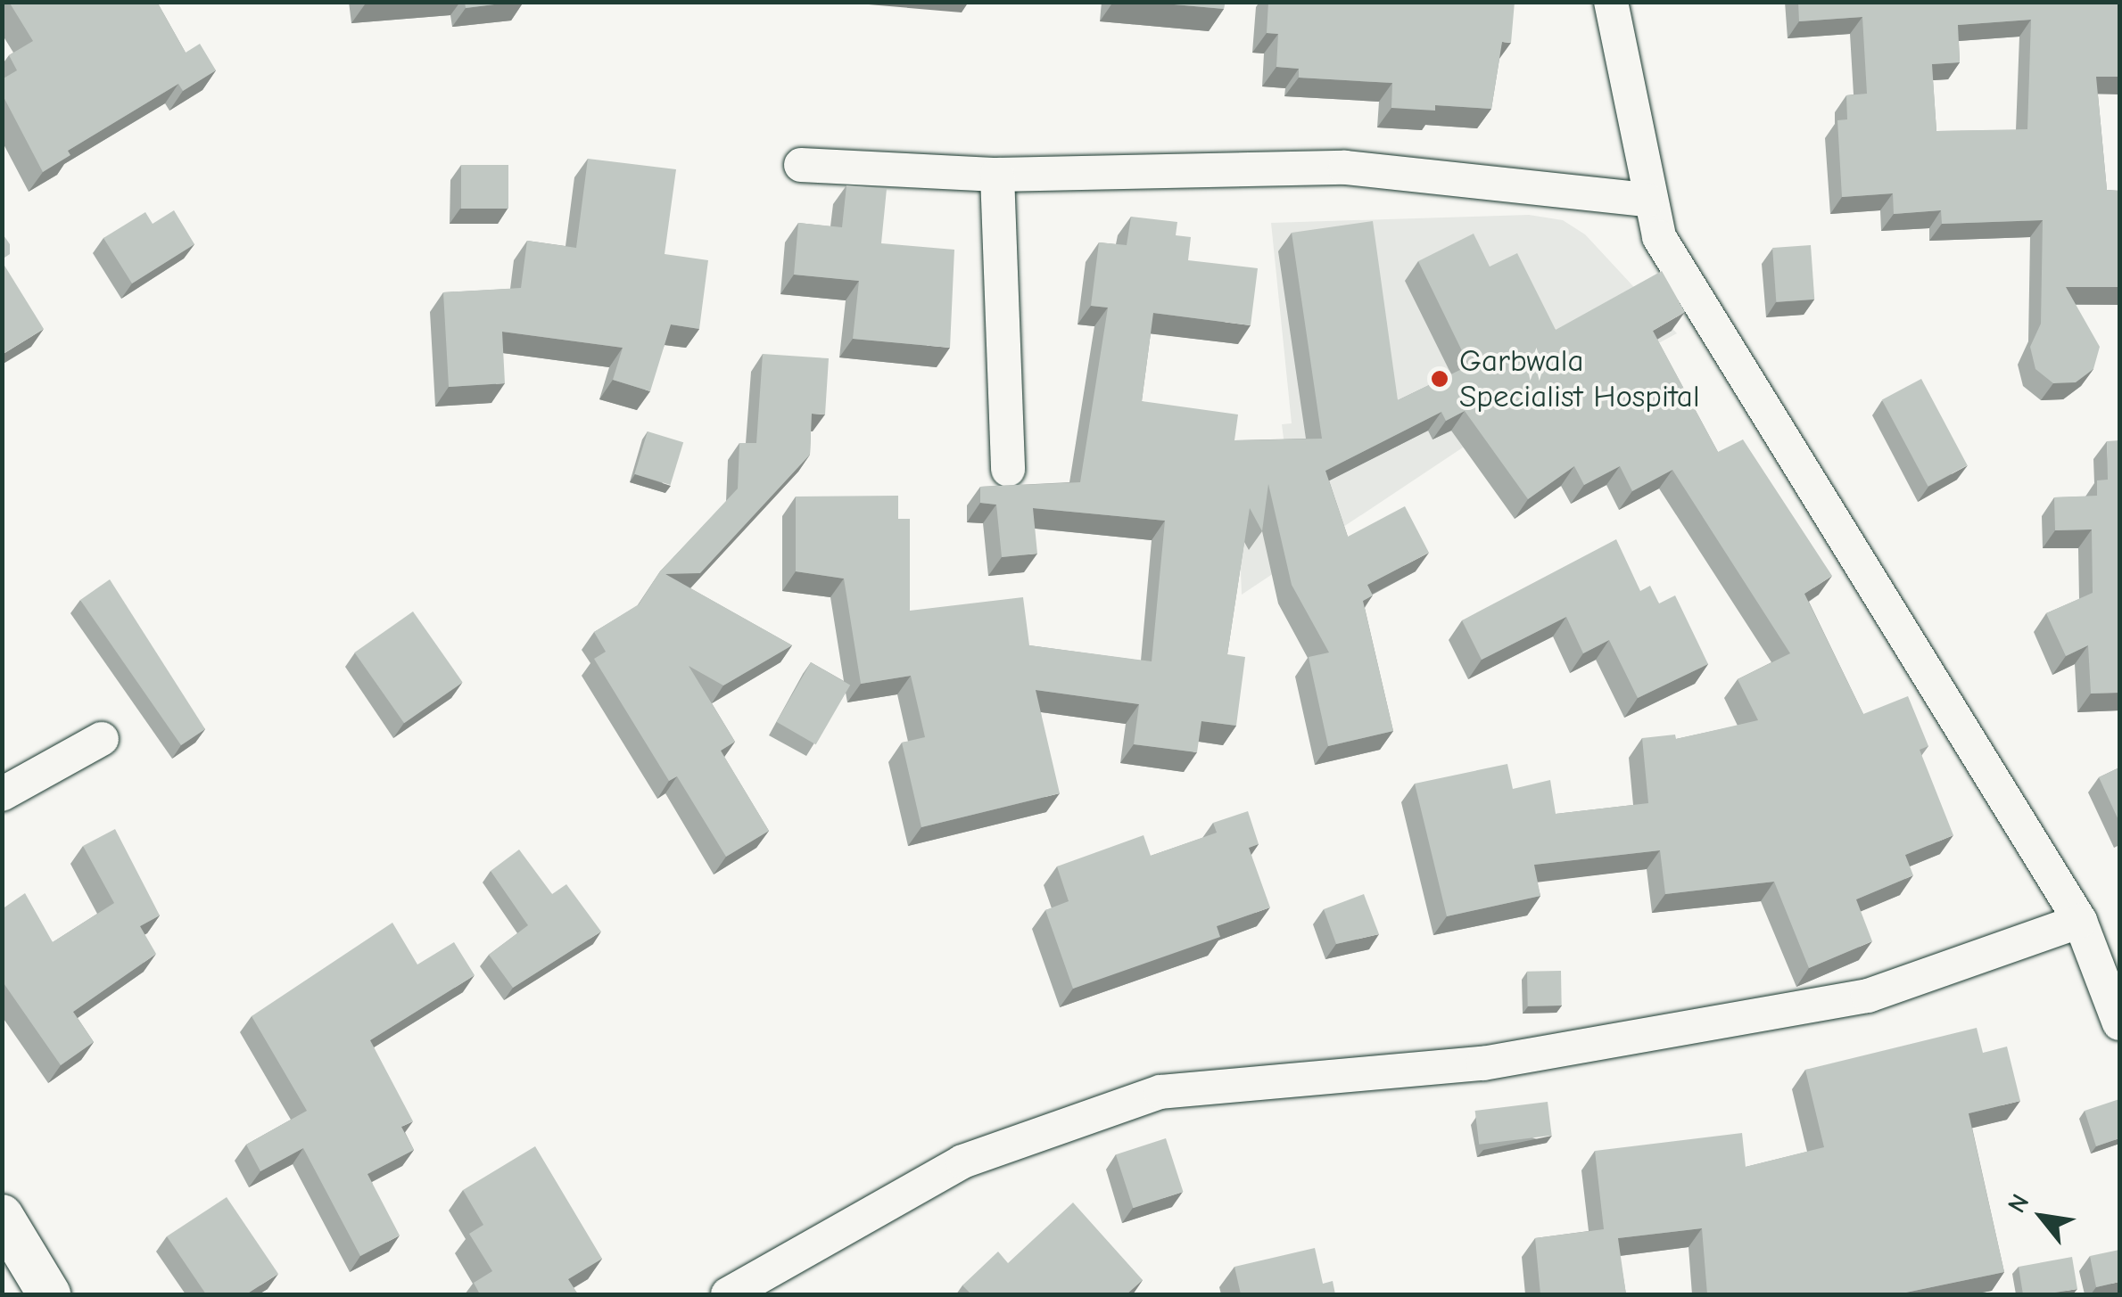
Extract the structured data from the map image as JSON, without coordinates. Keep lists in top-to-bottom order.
{
  "places": ["Garbwala Specialist Hospital"],
  "north": "top left"
}
